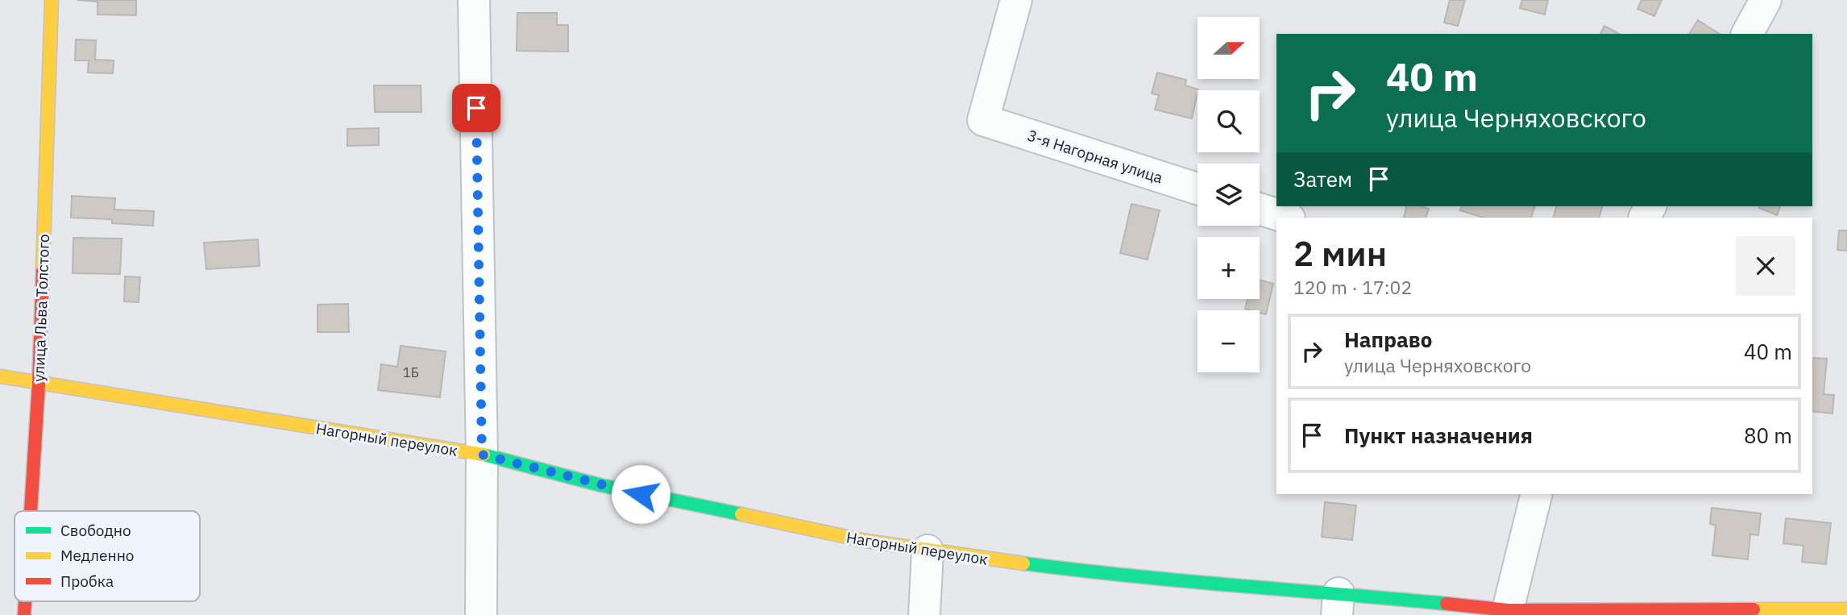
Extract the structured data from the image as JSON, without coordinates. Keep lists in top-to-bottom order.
{
  "streets": {
    "street": ["3-я Нагорная улица", "улица Льва Толстого", "Нагорный переулок"]
  },
  "crossings": [
    ["улица Льва Толстого", "Нагорный переулок"]
  ],
  "house_numbers": ["1Б"],
  "legend": ["Свободно", "Медленно", "Пробка"],
  "north": "right",
  "page": {
    "map_buttons": ["+", "−"],
    "turn": ["40 m", "улица Черняховского"],
    "then": "Затем",
    "heading": ["2 мин", "120 m · 17:02"],
    "list": [
      {
        "name": "Направо",
        "note": "улица Черняховского",
        "value": "40 m"
      },
      {
        "name": "Пункт назначения",
        "value": "80 m"
      }
    ]
  }
}
